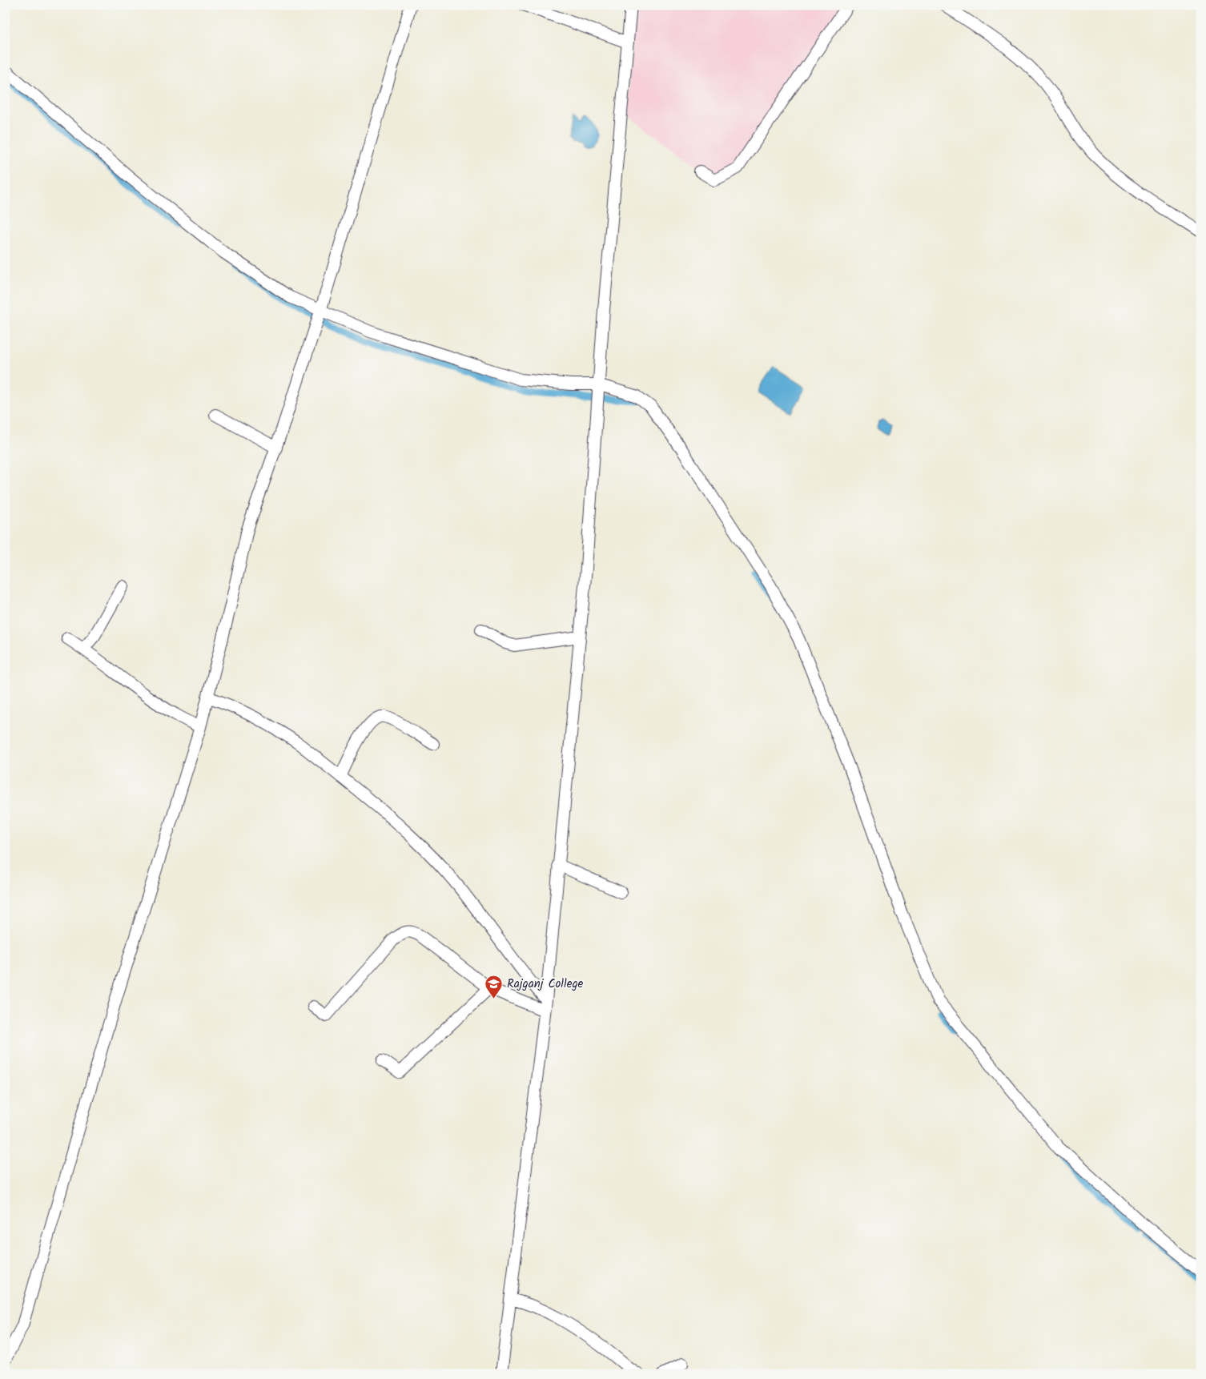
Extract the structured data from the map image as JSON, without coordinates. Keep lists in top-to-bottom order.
{
  "places": {
    "school or university": ["Rajganj College"]
  }
}
